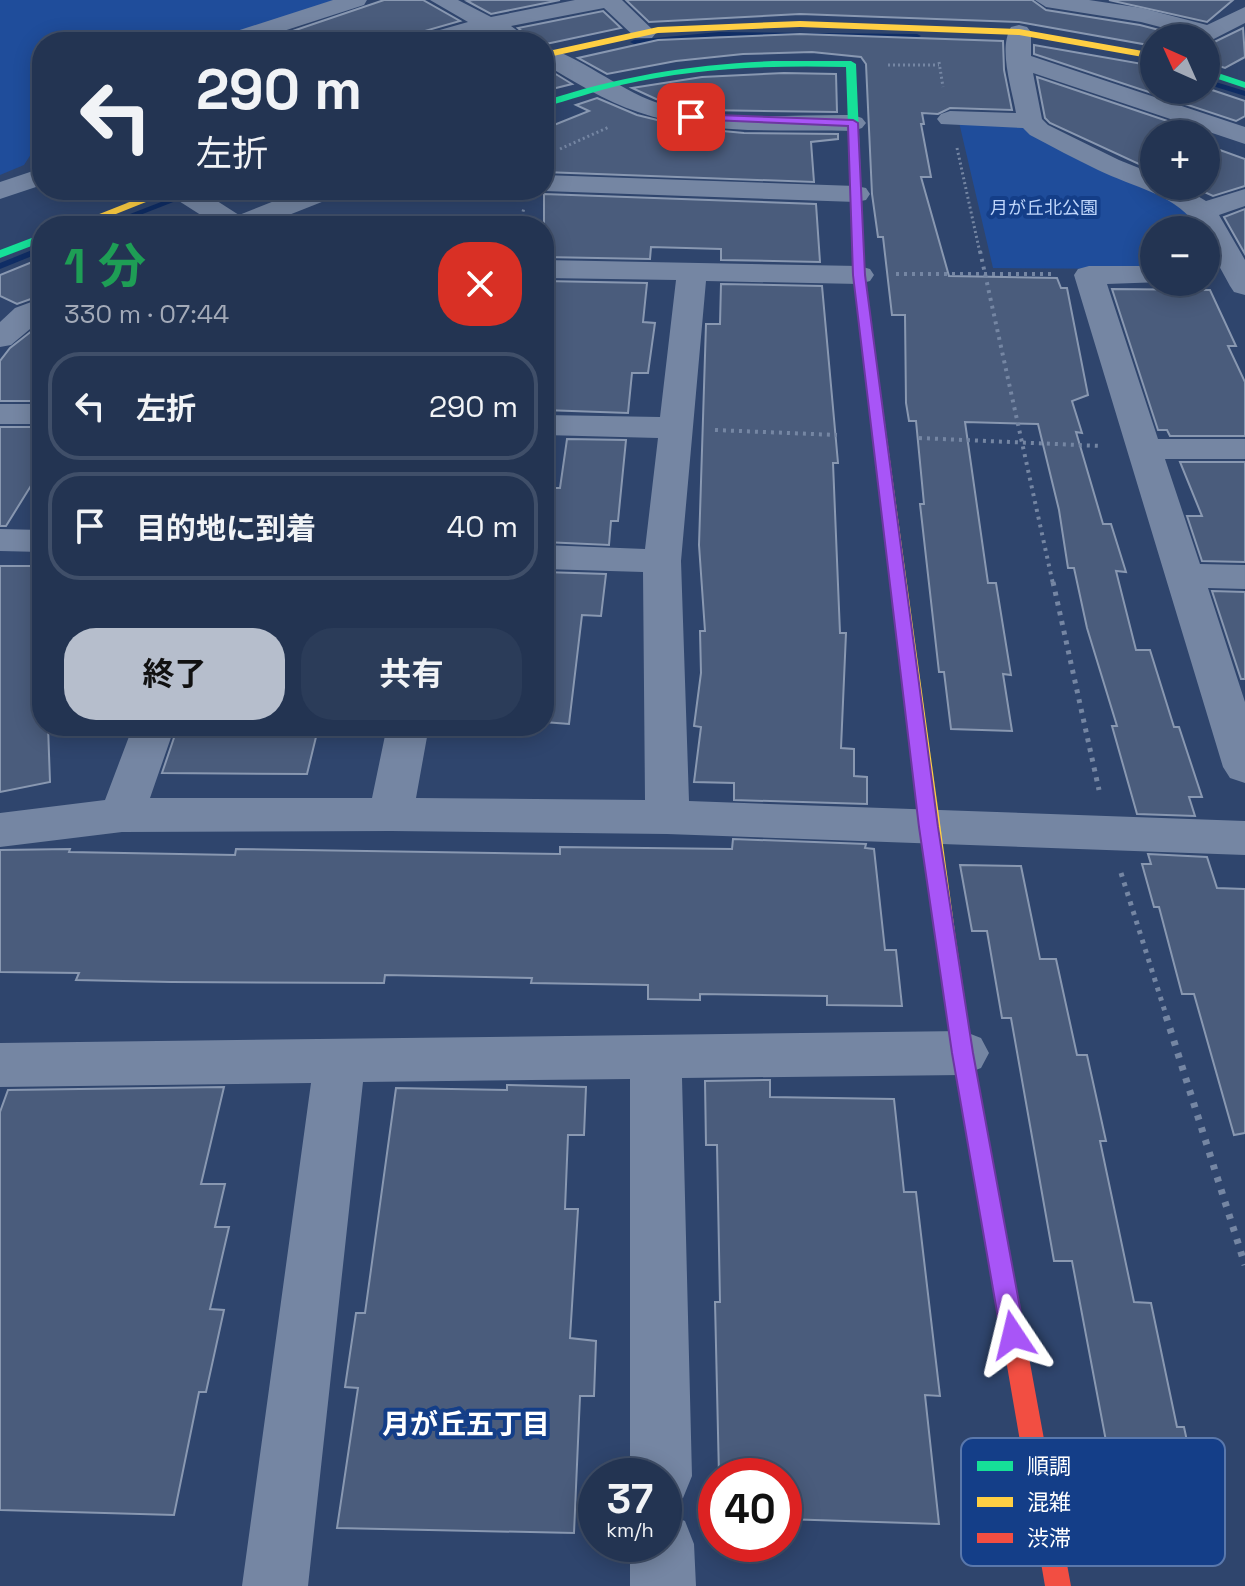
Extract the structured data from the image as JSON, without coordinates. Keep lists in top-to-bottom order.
{
  "districts": ["月が丘五丁目"],
  "parks": ["月が丘北公園"],
  "legend": ["順調", "混雑", "渋滞"],
  "north": "top left",
  "page": {
    "map_buttons": ["+", "−"],
    "turn": ["290 m", "左折"],
    "heading": ["1 分", "330 m · 07:44"],
    "list": [
      {
        "name": "左折",
        "value": "290 m"
      },
      {
        "name": "目的地に到着",
        "value": "40 m"
      }
    ],
    "buttons": ["終了", "共有"],
    "speed": "37 km/h",
    "limit": "40"
  }
}
